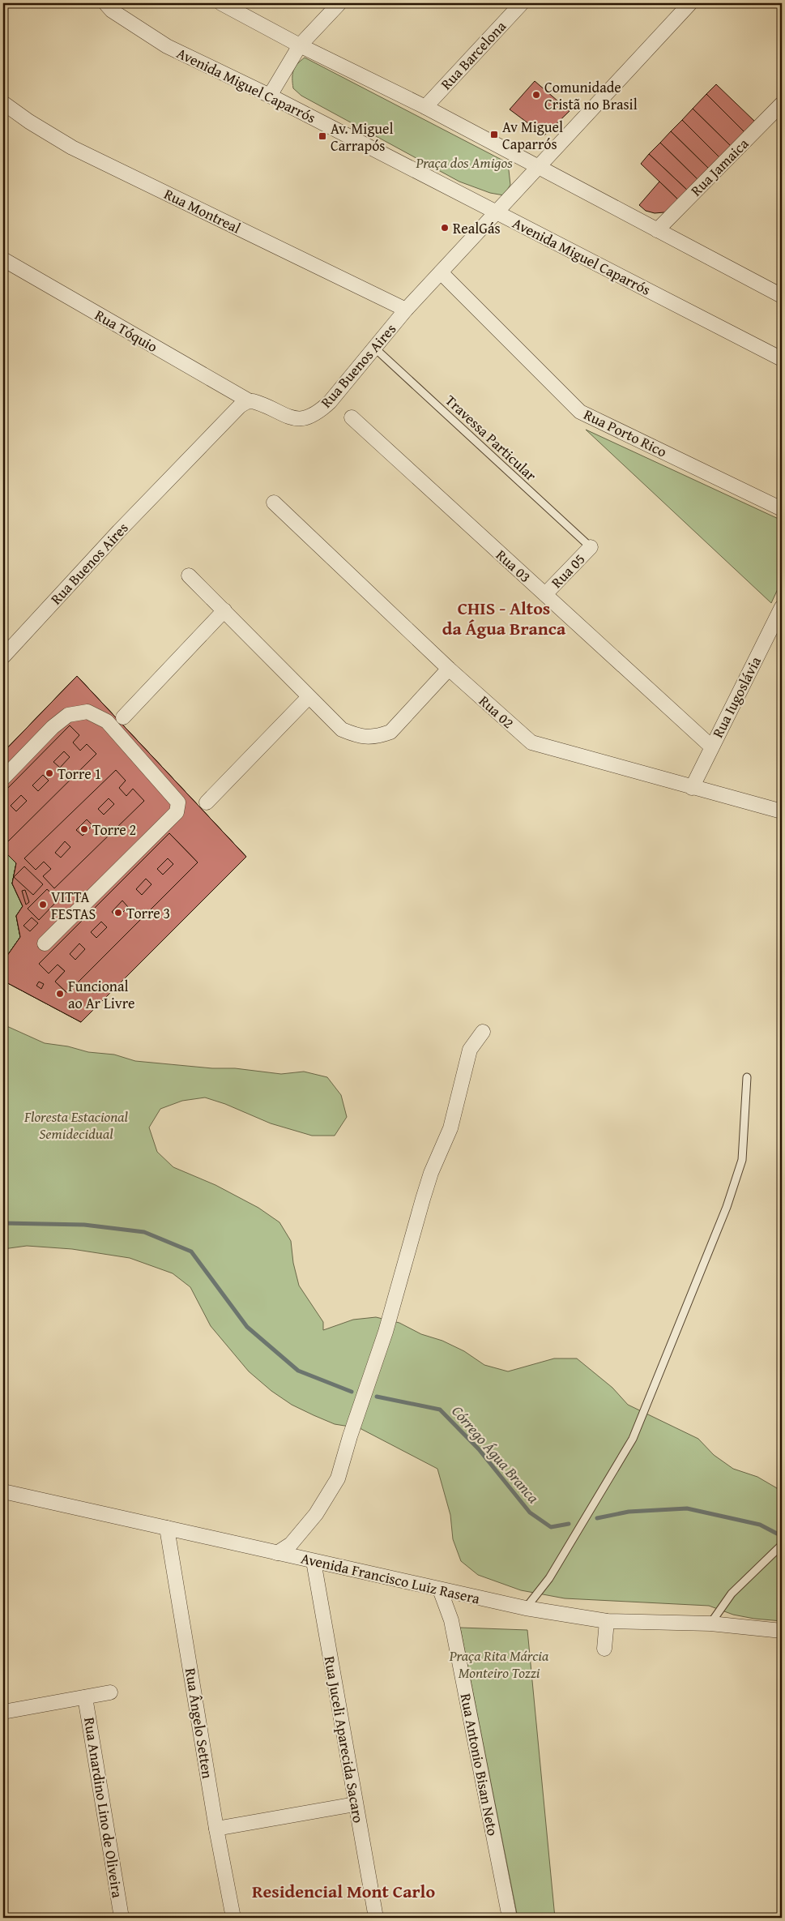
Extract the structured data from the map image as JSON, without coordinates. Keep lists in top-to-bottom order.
{
  "streets": {
    "street": [
      "Rua Barcelona",
      "Avenida Miguel Caparrós",
      "Rua Jamaica",
      "Rua Montreal",
      "Rua Tóquio",
      "Rua Buenos Aires",
      "Rua Porto Rico",
      "Rua 03",
      "Rua 05",
      "Rua Iugoslávia",
      "Rua 02",
      "Avenida Francisco Luiz Rasera",
      "Rua Ângelo Setten",
      "Rua Juceli Aparecida Sacaro",
      "Rua Antonio Bisan Neto",
      "Rua Anardino Lino de Oliveira"
    ],
    "lane": ["Travessa Particular"]
  },
  "crossings": [
    ["Avenida Miguel Caparrós", "Rua Buenos Aires"],
    ["Rua Montreal", "Rua Buenos Aires"],
    ["Rua Tóquio", "Rua Buenos Aires"],
    ["Rua Buenos Aires", "Rua Porto Rico"],
    ["Rua Buenos Aires", "Travessa Particular"],
    ["Travessa Particular", "Rua 05"],
    ["Rua 03", "Rua 05"],
    ["Rua 03", "Rua Iugoslávia"],
    ["Rua Iugoslávia", "Rua 02"],
    ["Avenida Francisco Luiz Rasera", "Rua Ângelo Setten"],
    ["Avenida Francisco Luiz Rasera", "Rua Juceli Aparecida Sacaro"],
    ["Avenida Francisco Luiz Rasera", "Rua Antonio Bisan Neto"]
  ],
  "districts": ["CHIS - Altos da Água Branca", "Residencial Mont Carlo"],
  "water": ["Córrego Água Branca"],
  "parks": ["Praça dos Amigos", "Floresta Estacional Semidecidual", "Praça Rita Márcia Monteiro Tozzi"],
  "places": {
    "other": [
      "Comunidade Cristã no Brasil",
      "RealGás",
      "Torre 1",
      "Torre 2",
      "VITTA FESTAS",
      "Torre 3",
      "Funcional ao Ar Livre"
    ],
    "transit": ["Av Miguel Caparrós", "Av. Miguel Carrapós"]
  }
}
